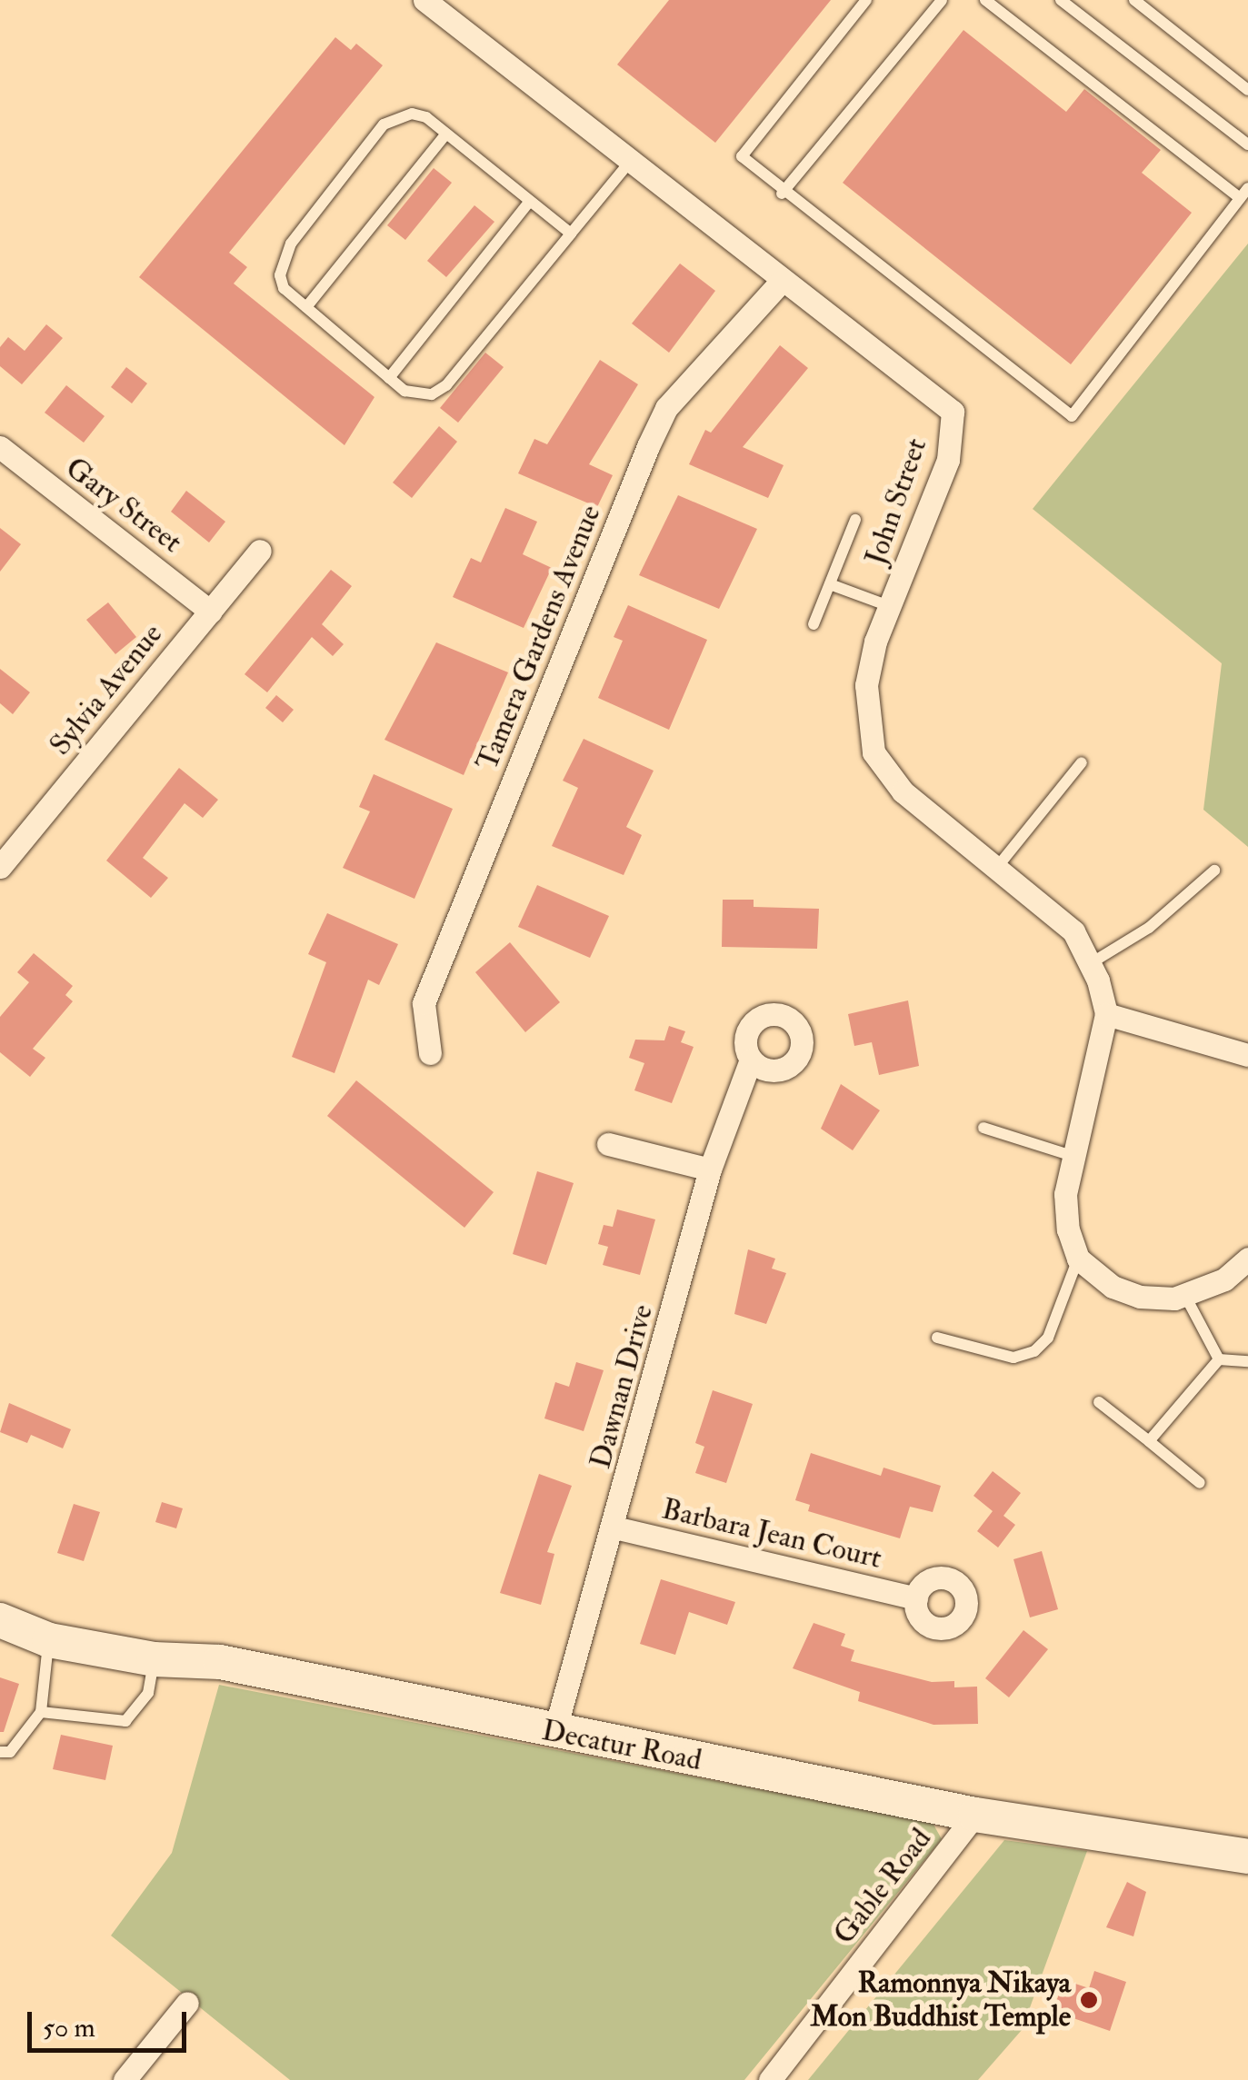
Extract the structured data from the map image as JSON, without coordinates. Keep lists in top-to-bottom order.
{
  "streets": {
    "street": [
      "John Street",
      "Gary Street",
      "Tamera Gardens Avenue",
      "Sylvia Avenue",
      "Dawnan Drive",
      "Barbara Jean Court",
      "Decatur Road",
      "Gable Road"
    ]
  },
  "crossings": [
    ["John Street", "Tamera Gardens Avenue"],
    ["Gary Street", "Sylvia Avenue"],
    ["Dawnan Drive", "Barbara Jean Court"],
    ["Dawnan Drive", "Decatur Road"],
    ["Decatur Road", "Gable Road"]
  ],
  "places": ["Ramonnya Nikaya Mon Buddhist Temple"],
  "scale_bar": "50 m"
}
